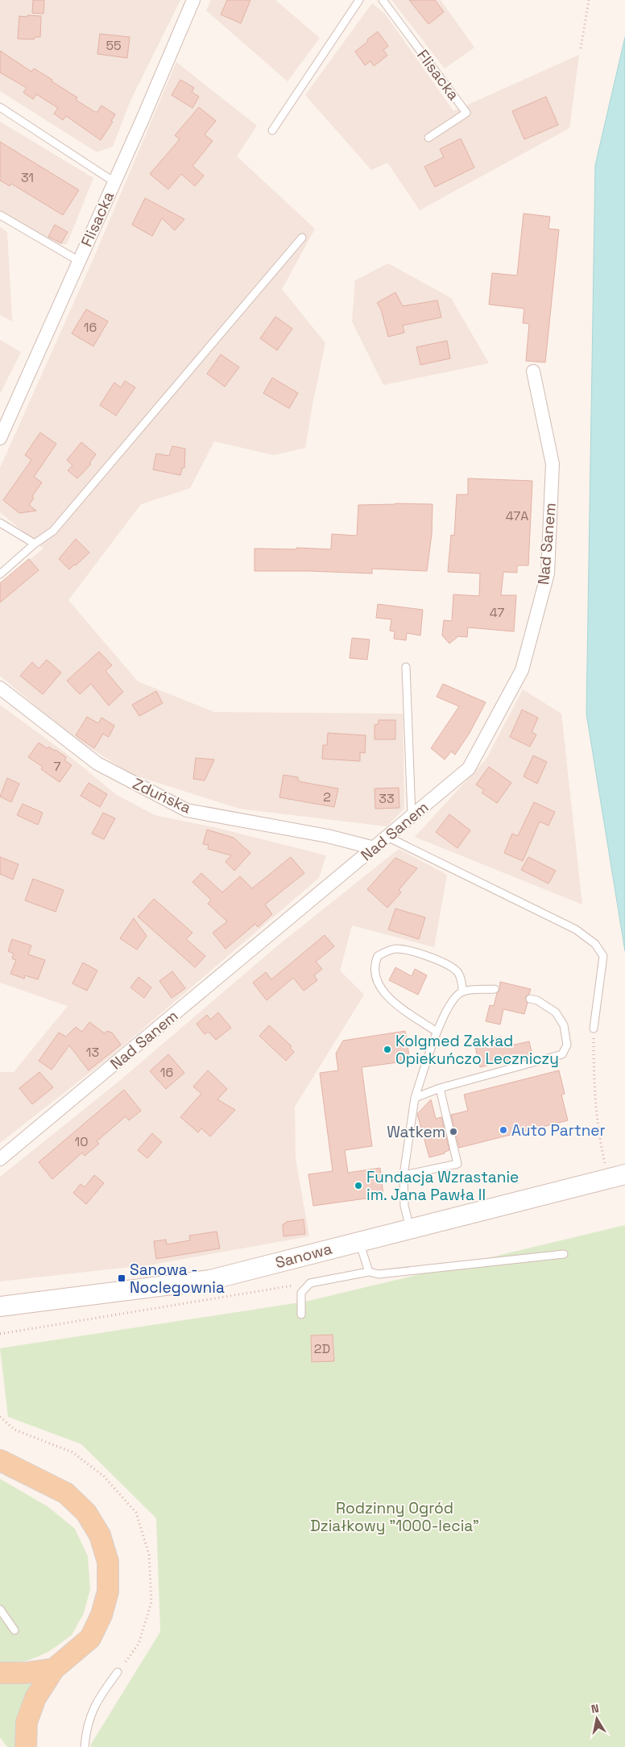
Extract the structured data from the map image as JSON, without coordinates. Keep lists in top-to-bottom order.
{
  "streets": {
    "main road": ["Sanowa"],
    "street": ["Flisacka", "Nad Sanem", "Zduńska"]
  },
  "crossings": [
    ["Nad Sanem", "Zduńska"]
  ],
  "parks": ["Rodzinny Ogród Działkowy \"1000-lecia\""],
  "places": {
    "other": [
      "Kolgmed Zakład Opiekuńczo Leczniczy",
      "Auto Partner",
      "Watkem",
      "Fundacja Wzrastanie im. Jana Pawła II"
    ],
    "transit": ["Sanowa - Noclegownia"]
  },
  "house_numbers": [
    "55",
    "31",
    "16",
    "47A",
    "47",
    "7",
    "2",
    "33",
    "13",
    "16",
    "10",
    "2D"
  ],
  "north": "top"
}
